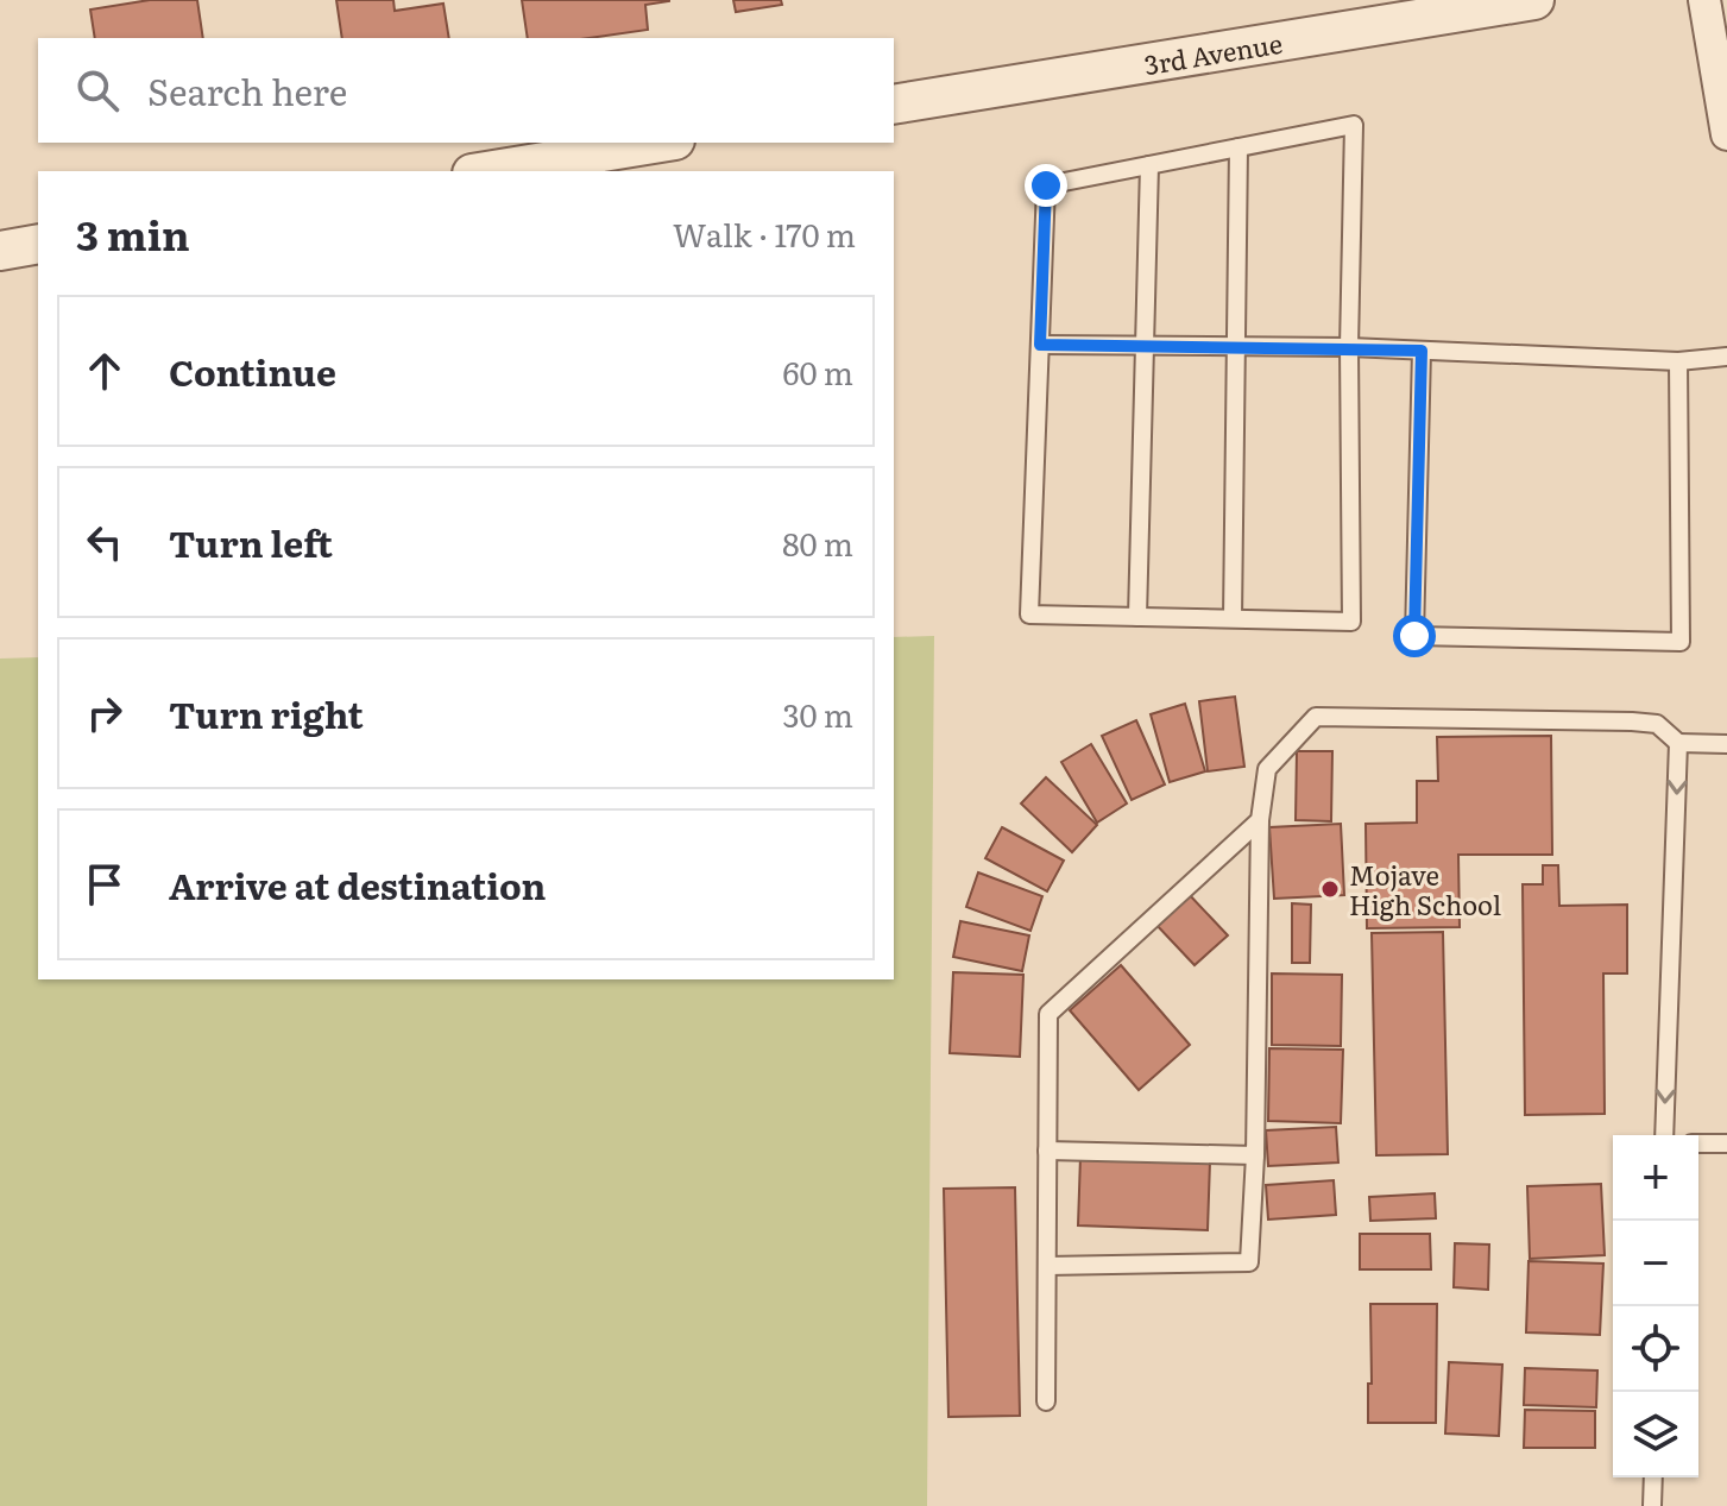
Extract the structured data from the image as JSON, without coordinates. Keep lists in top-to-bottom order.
{
  "streets": {
    "street": ["3rd Avenue"]
  },
  "places": ["Mojave High School"],
  "page": {
    "search": "Search here",
    "heading": ["3 min", "Walk · 170 m"],
    "list": [
      ["Continue", "60 m"],
      ["Turn left", "80 m"],
      ["Turn right", "30 m"],
      "Arrive at destination"
    ],
    "map_buttons": ["+", "−"]
  }
}
